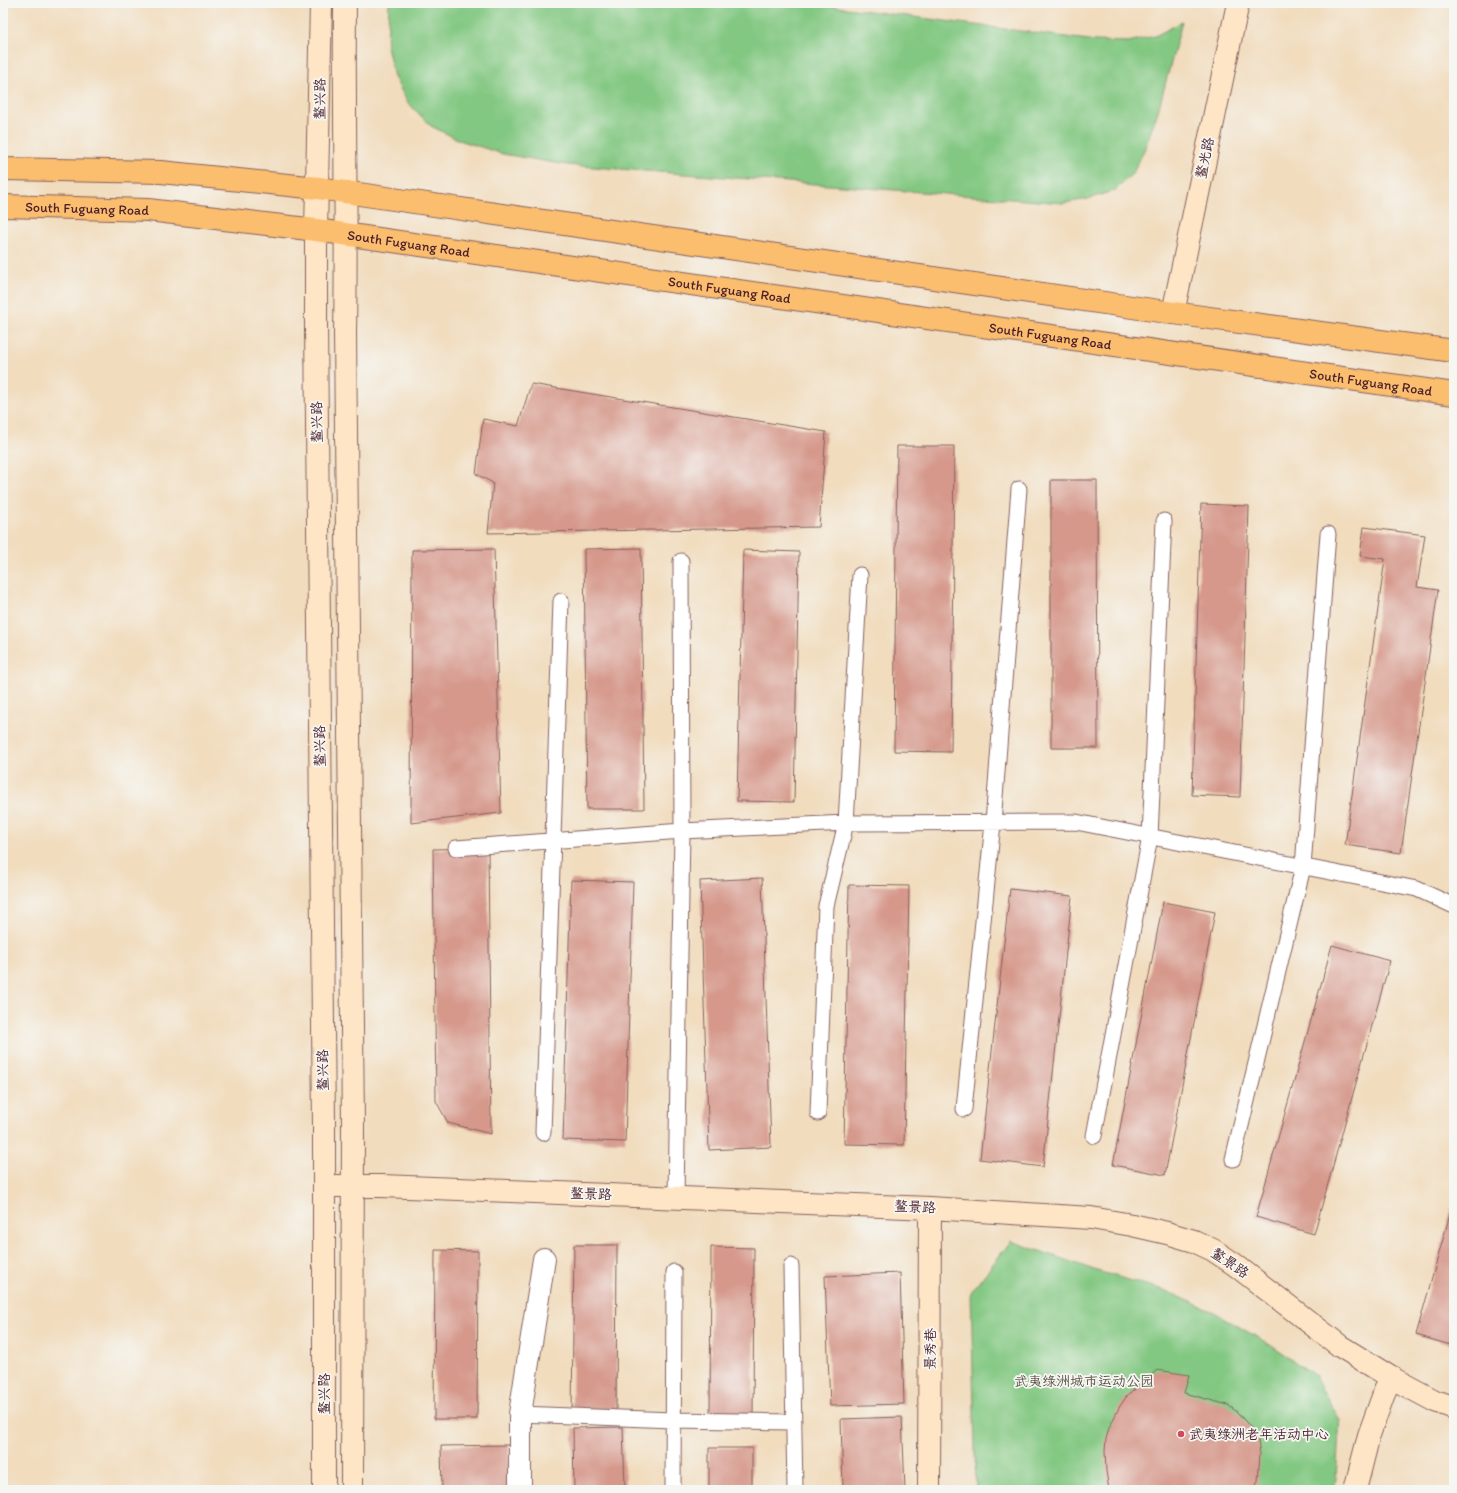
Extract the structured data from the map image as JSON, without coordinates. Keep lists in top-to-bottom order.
{
  "streets": {
    "main road": [
      "鳌兴路",
      "鳌光路",
      "South Fuguang Road",
      "鳌景路",
      "景秀巷"
    ]
  },
  "crossings": [
    ["鳌兴路", "South Fuguang Road"],
    ["鳌兴路", "鳌景路"],
    ["鳌景路", "景秀巷"]
  ],
  "parks": ["武夷绿洲城市运动公园"],
  "places": ["武夷绿洲老年活动中心"]
}
